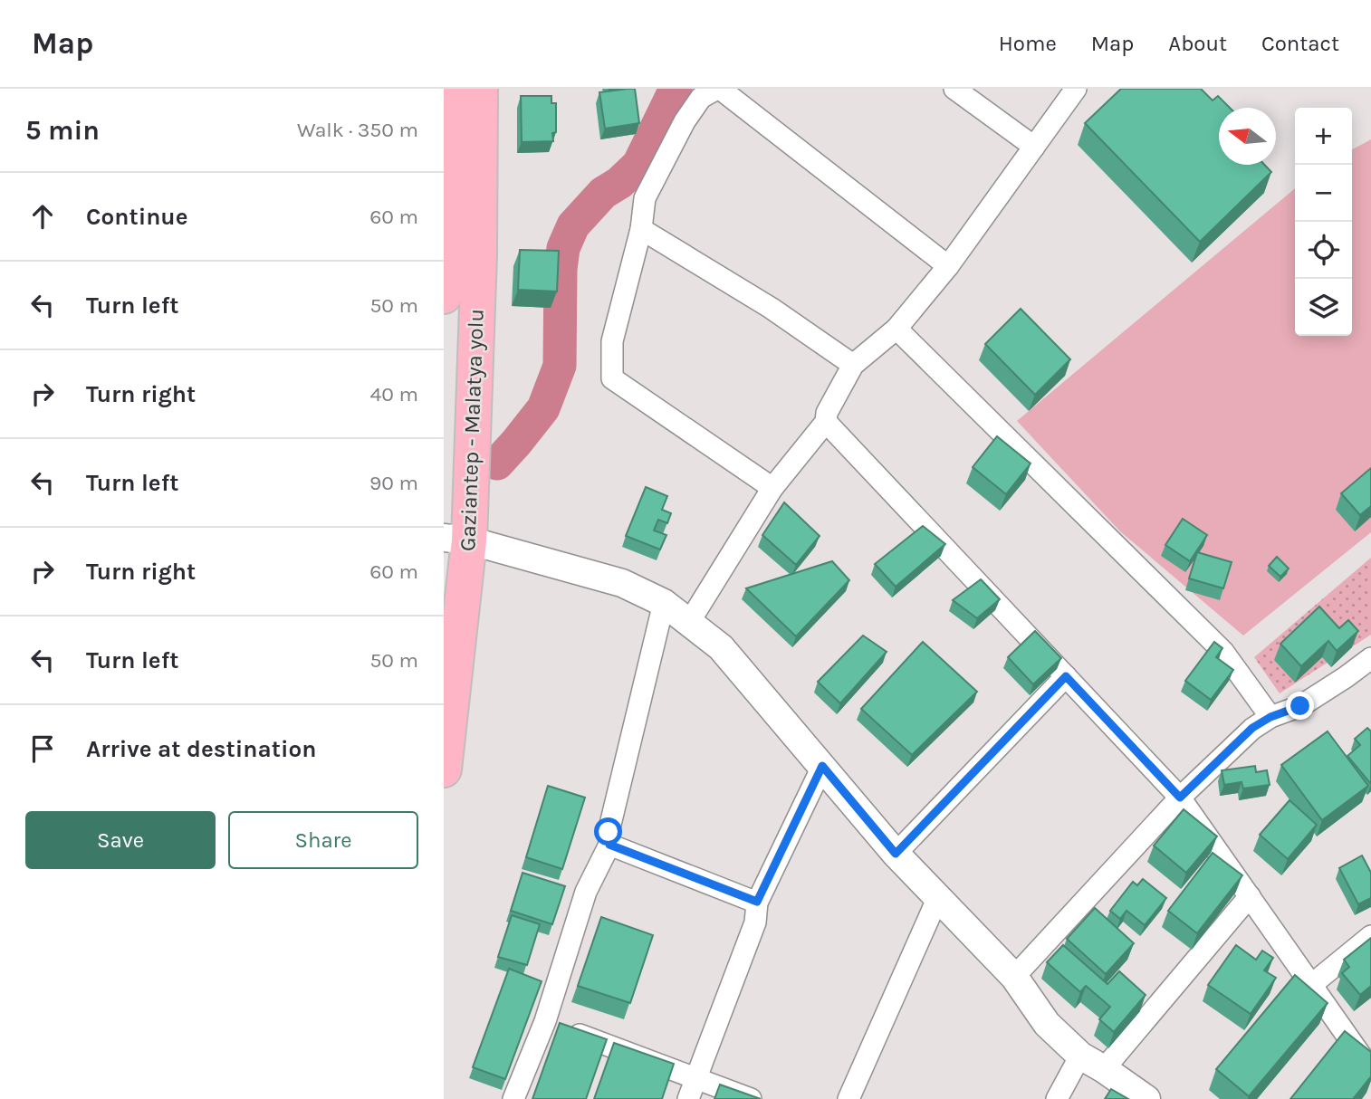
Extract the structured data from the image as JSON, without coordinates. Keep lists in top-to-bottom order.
{
  "streets": {
    "highway": ["Gaziantep - Malatya yolu"]
  },
  "north": "left",
  "page": {
    "header": "Map",
    "nav": [
      "Home",
      "Map",
      "About",
      "Contact"
    ],
    "heading": ["5 min", "Walk · 350 m"],
    "map_buttons": ["+", "−"],
    "list": [
      ["Continue", "60 m"],
      ["Turn left", "50 m"],
      ["Turn right", "40 m"],
      ["Turn left", "90 m"],
      ["Turn right", "60 m"],
      ["Turn left", "50 m"],
      "Arrive at destination"
    ],
    "buttons": ["Save", "Share"]
  }
}
